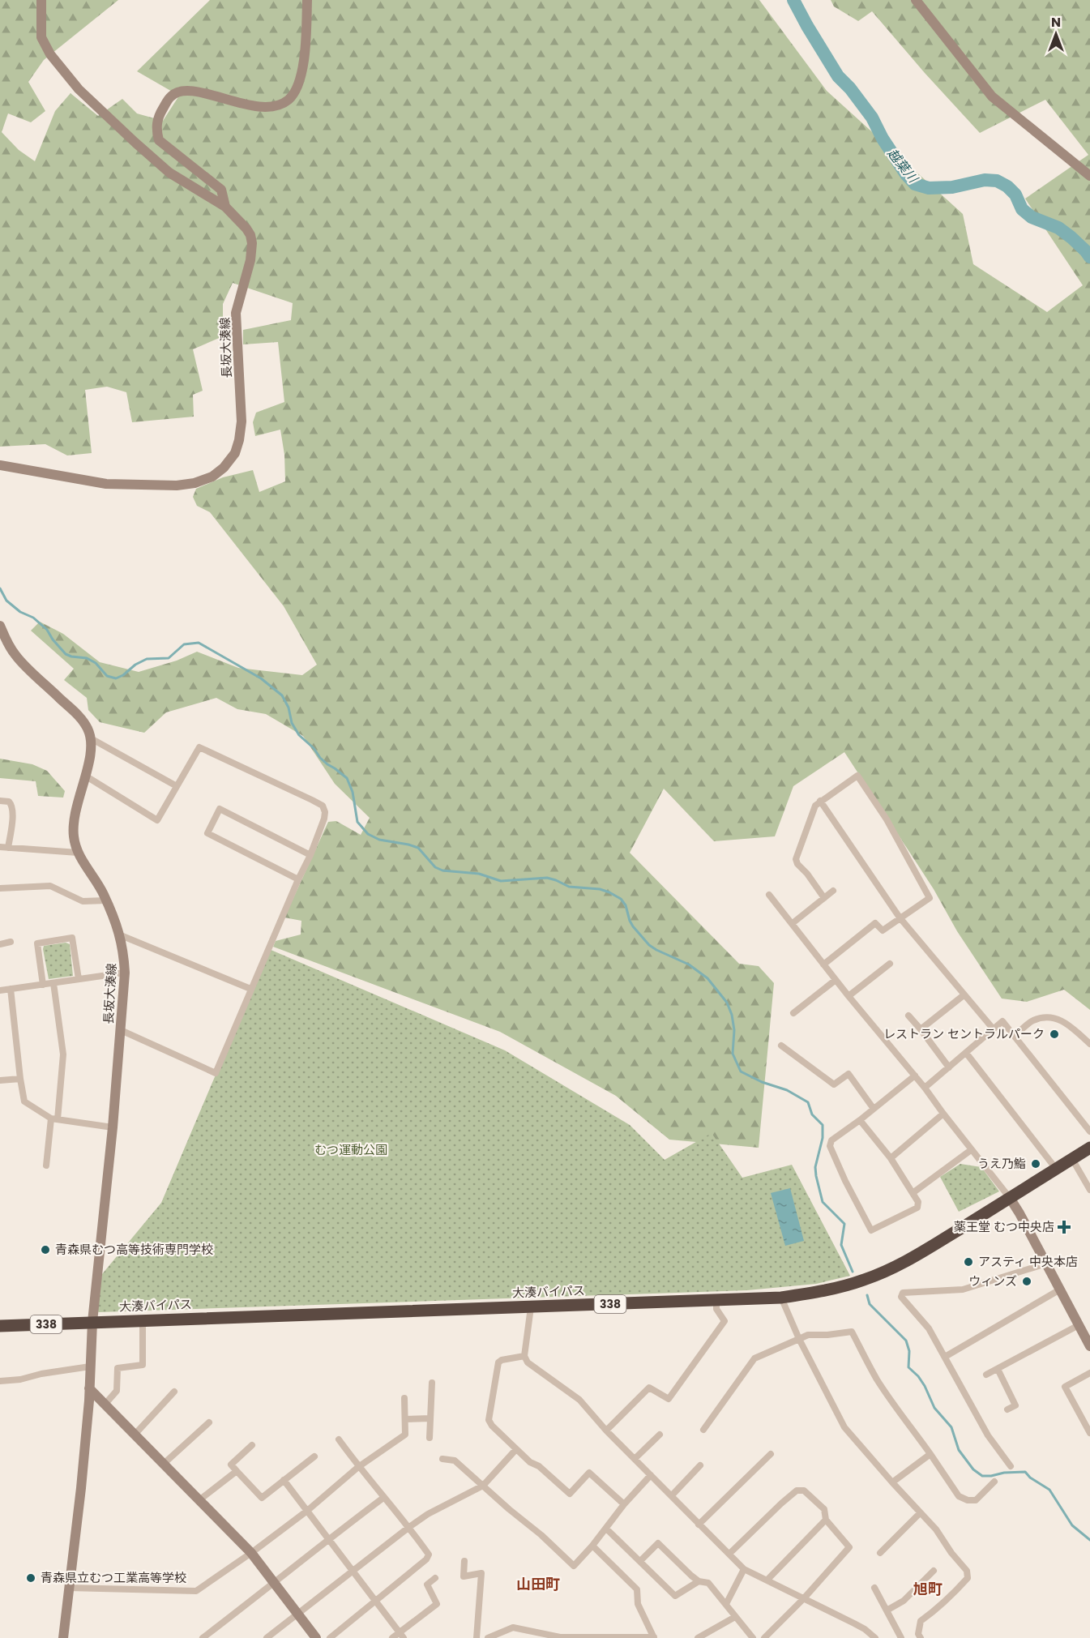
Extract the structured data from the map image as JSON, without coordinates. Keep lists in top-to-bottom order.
{
  "streets": {
    "highway": ["大湊バイパス", "338"],
    "main road": ["長坂大湊線"]
  },
  "crossings": [
    ["長坂大湊線", "大湊バイパス"]
  ],
  "districts": ["山田町", "旭町"],
  "water": ["越葉川"],
  "parks": ["むつ運動公園"],
  "places": {
    "other": [
      "レストラン セントラルパーク",
      "うえ乃鮨",
      "青森県むつ高等技術専門学校",
      "アスティ 中央本店",
      "ウィンズ",
      "青森県立むつ工業高等学校"
    ],
    "health": ["薬王堂 むつ中央店"]
  },
  "north": "top"
}
